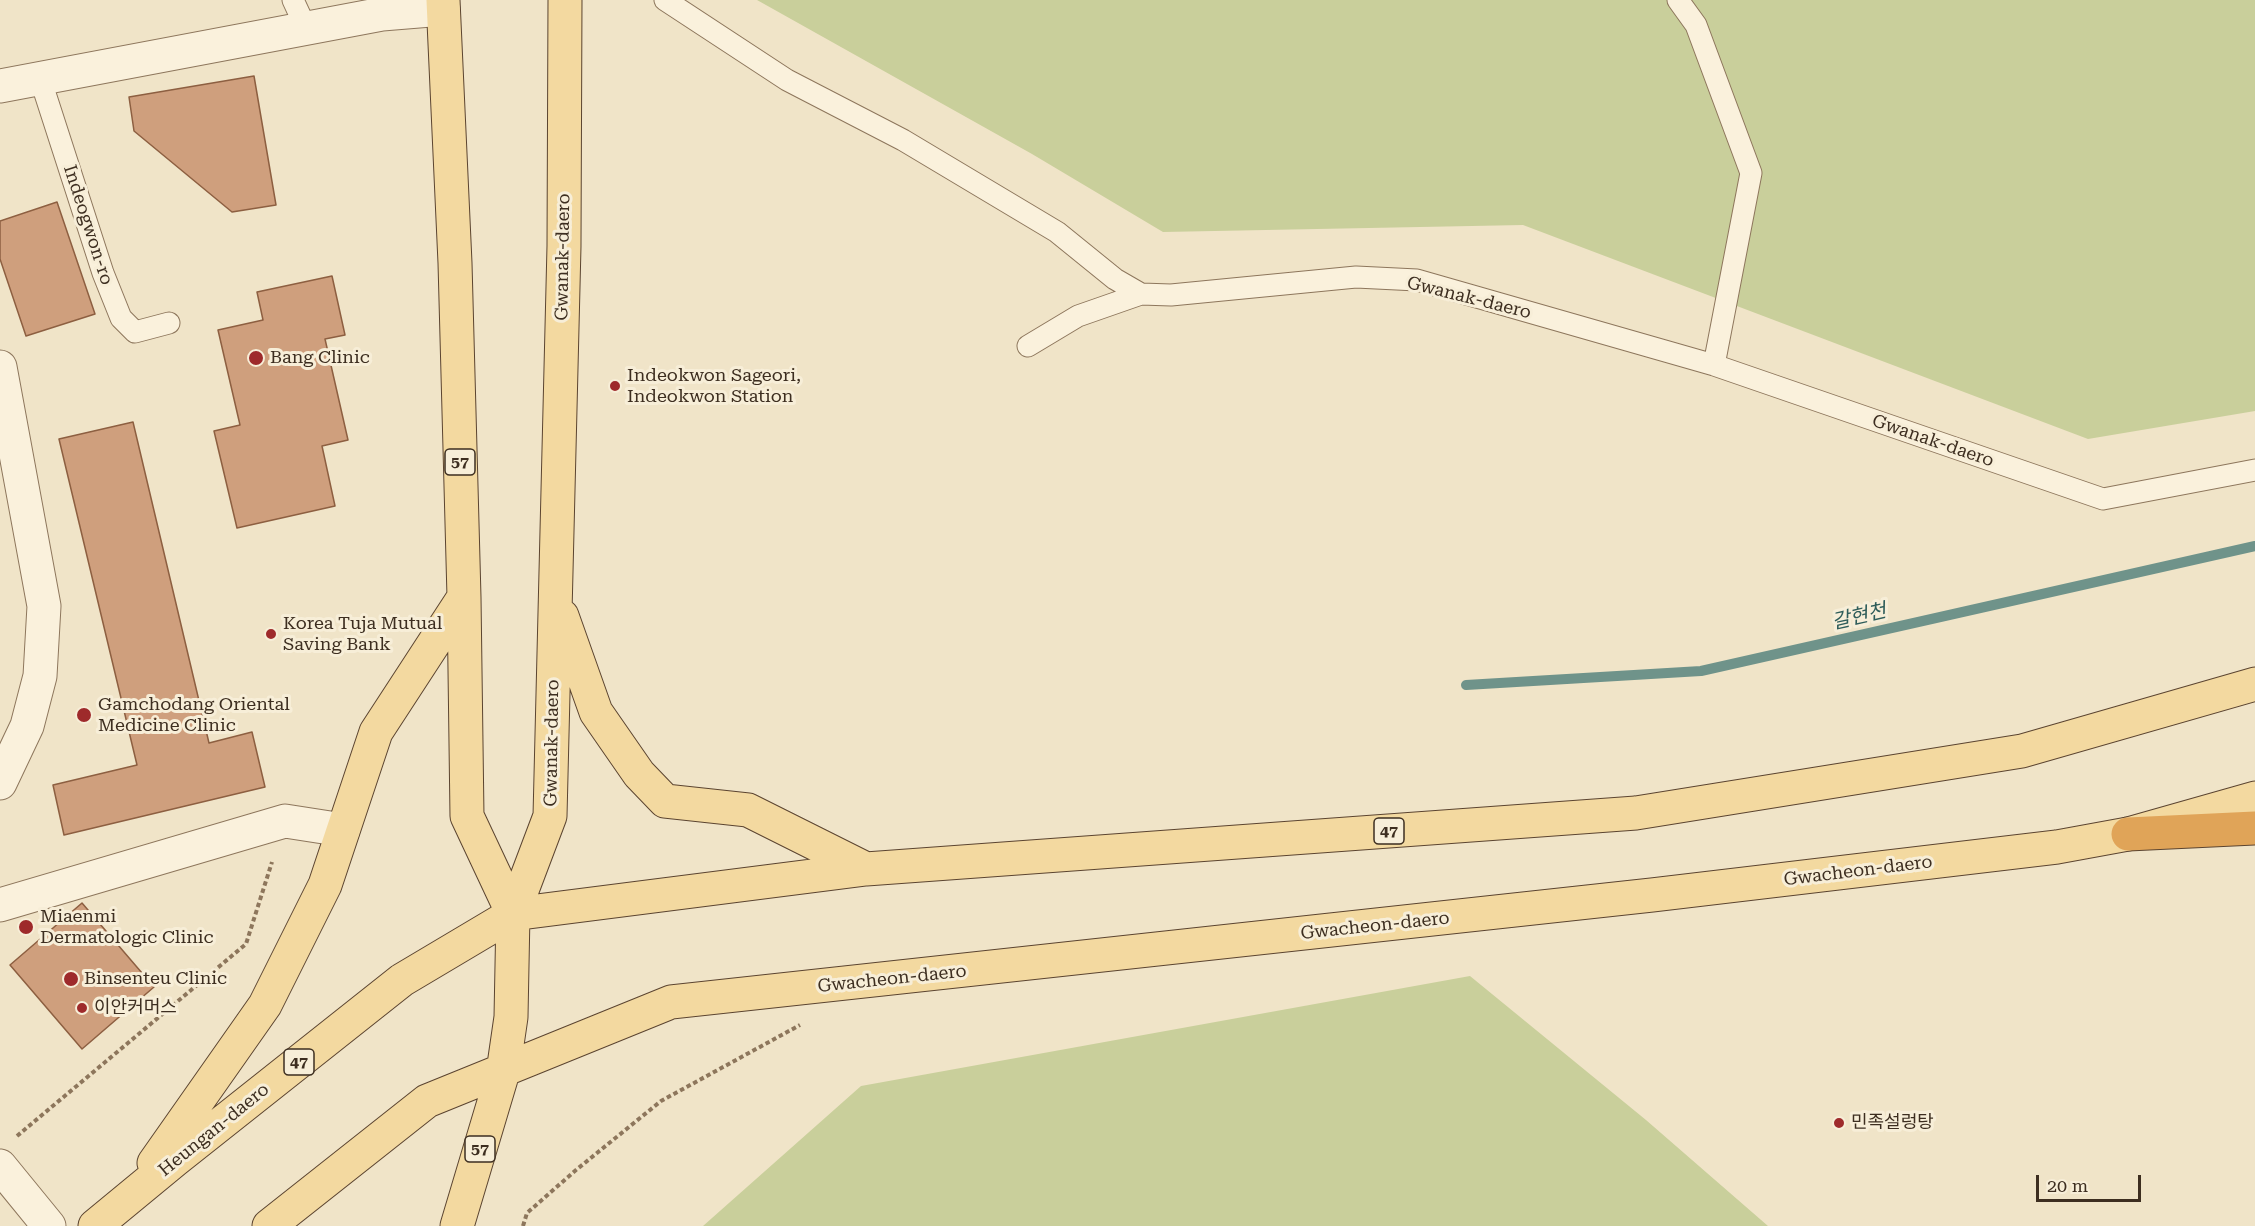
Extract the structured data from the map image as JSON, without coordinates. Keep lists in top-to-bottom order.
{
  "streets": {
    "main road": [
      "Gwanak-daero",
      "57",
      "47",
      "Gwacheon-daero",
      "Heungan-daero"
    ],
    "lane": ["Indeogwon-ro"]
  },
  "crossings": [
    ["Gwanak-daero", "57"],
    ["Gwanak-daero", "47"],
    ["Gwanak-daero", "Heungan-daero"],
    ["57", "47"],
    ["57", "Gwacheon-daero"],
    ["57", "Heungan-daero"],
    ["47", "Heungan-daero"]
  ],
  "water": ["갈현천"],
  "places": [
    "Bang Clinic",
    "Indeokwon Sageori, Indeokwon Station",
    "Korea Tuja Mutual Saving Bank",
    "Gamchodang Oriental Medicine Clinic",
    "Miaenmi Dermatologic Clinic",
    "Binsenteu Clinic",
    "이안커머스",
    "민족설렁탕"
  ],
  "scale_bar": "20 m"
}
